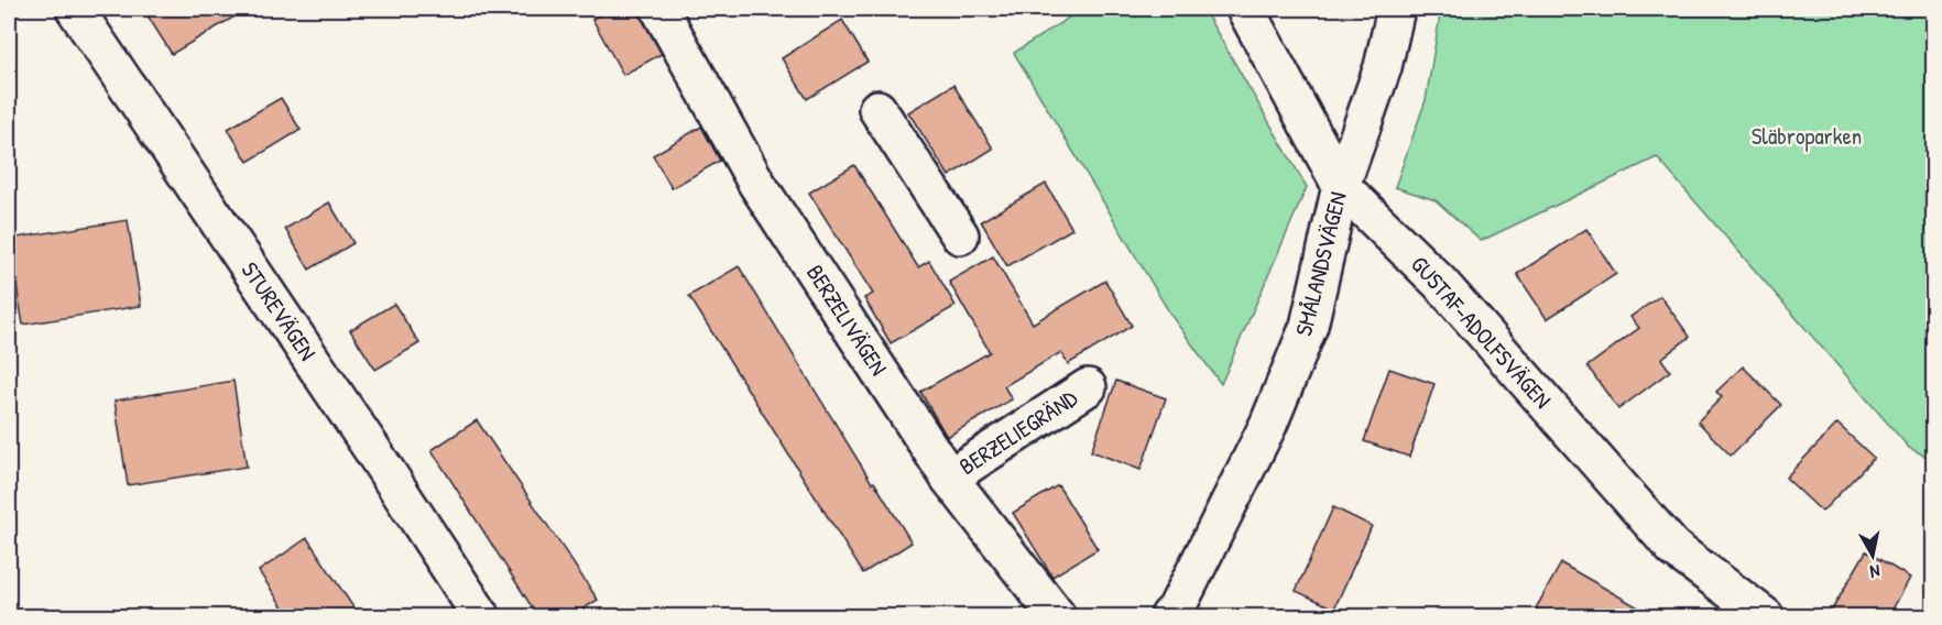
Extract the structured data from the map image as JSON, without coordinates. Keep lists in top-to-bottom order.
{
  "streets": {
    "street": [
      "SMÅLANDSVÄGEN",
      "STUREVÄGEN",
      "BERZELIVÄGEN",
      "GUSTAF-ADOLFSVÄGEN",
      "BERZELIEGRÄND"
    ]
  },
  "crossings": [
    ["SMÅLANDSVÄGEN", "GUSTAF-ADOLFSVÄGEN"],
    ["BERZELIVÄGEN", "BERZELIEGRÄND"]
  ],
  "parks": ["Släbroparken"],
  "north": "bottom"
}
